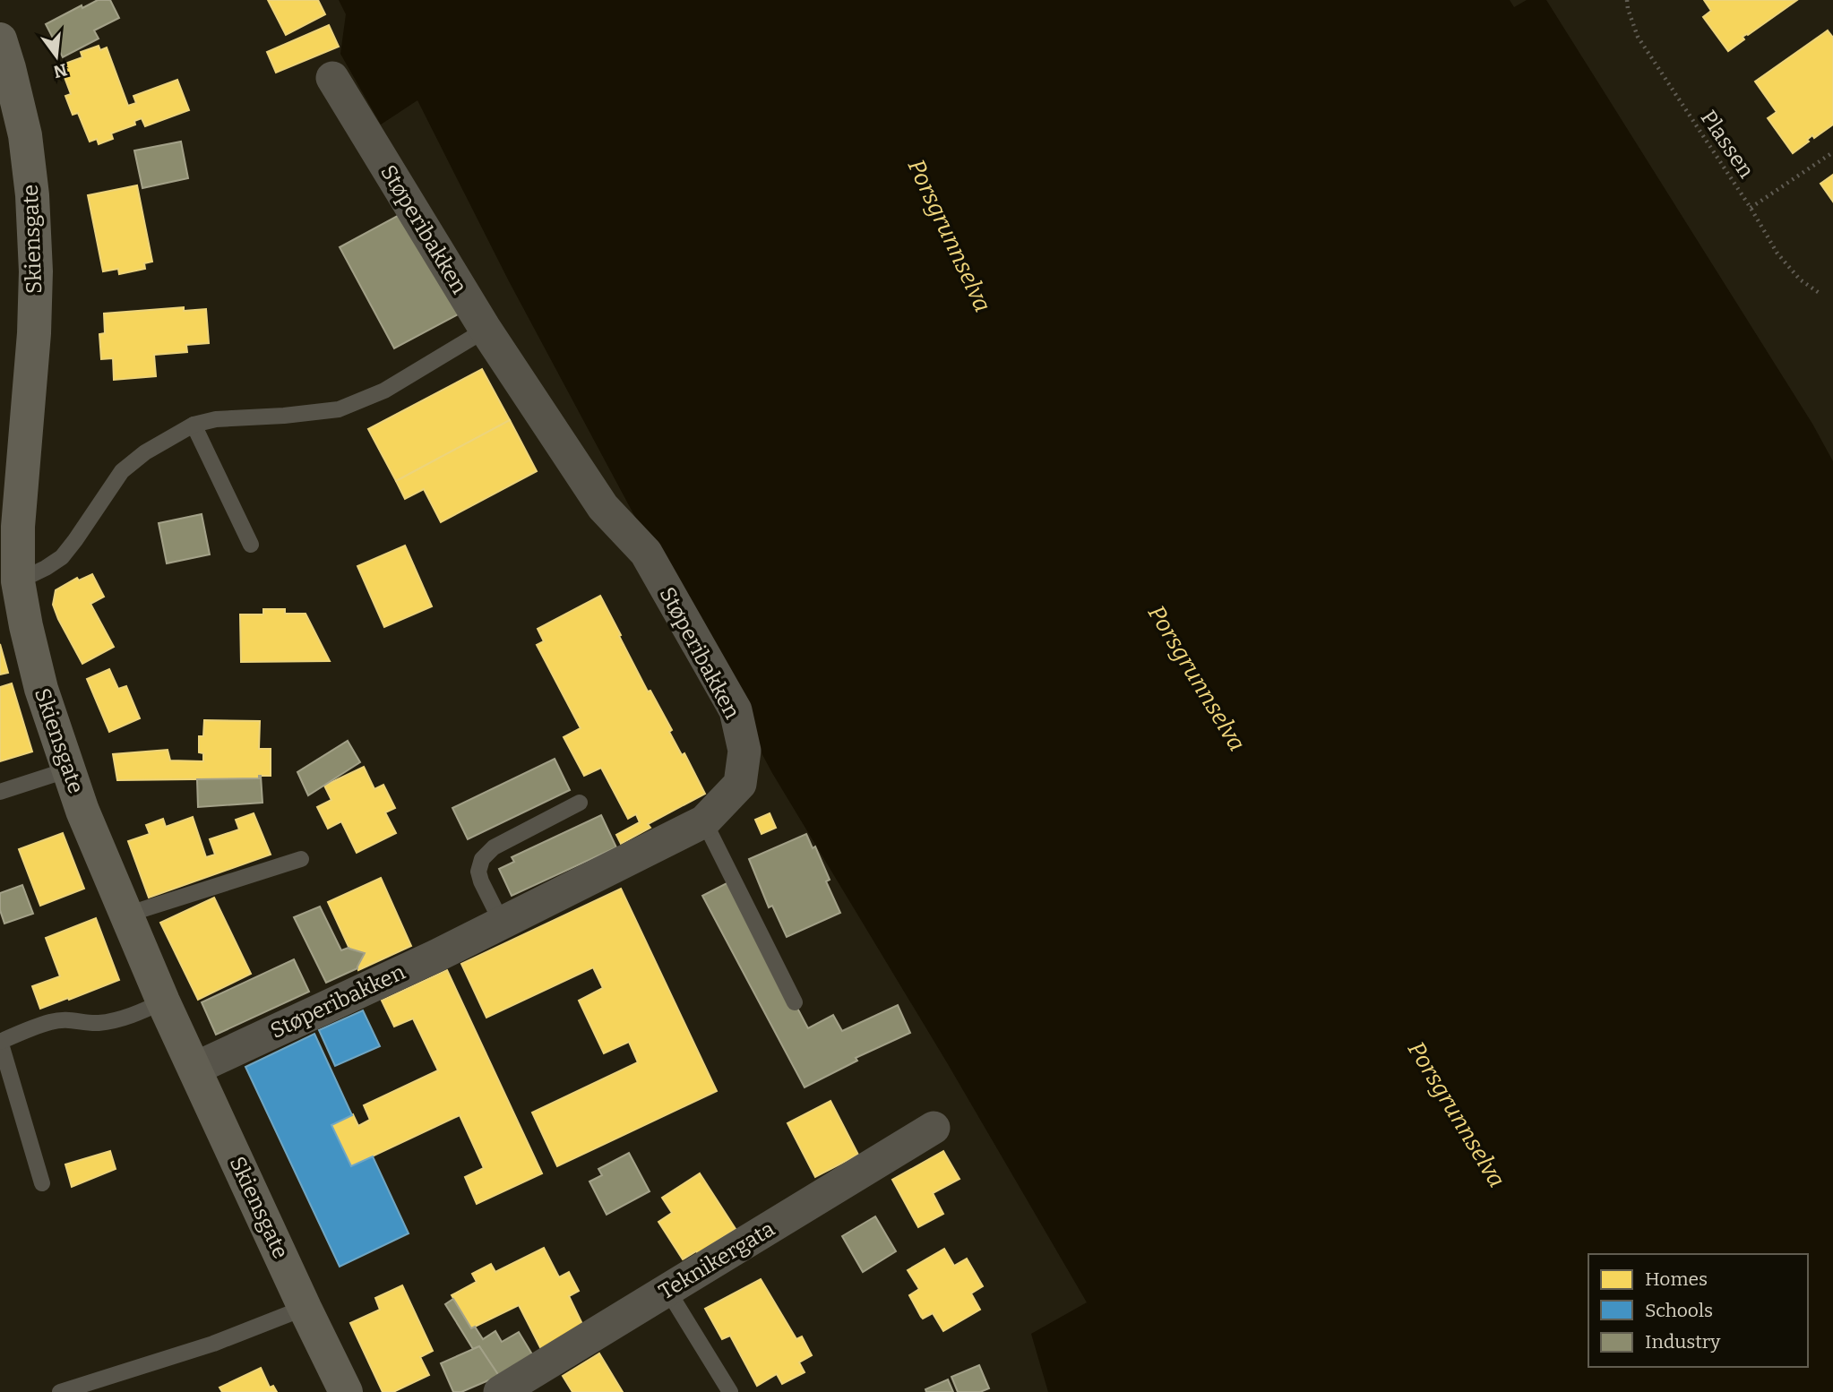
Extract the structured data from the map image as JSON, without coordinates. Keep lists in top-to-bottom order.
{
  "streets": {
    "street": ["Støperibakken", "Skiensgate", "Teknikergata"],
    "path": ["Plassen"]
  },
  "crossings": [
    ["Støperibakken", "Skiensgate"]
  ],
  "water": ["Porsgrunnselva"],
  "legend": ["Homes", "Schools", "Industry"],
  "north": "bottom"
}
